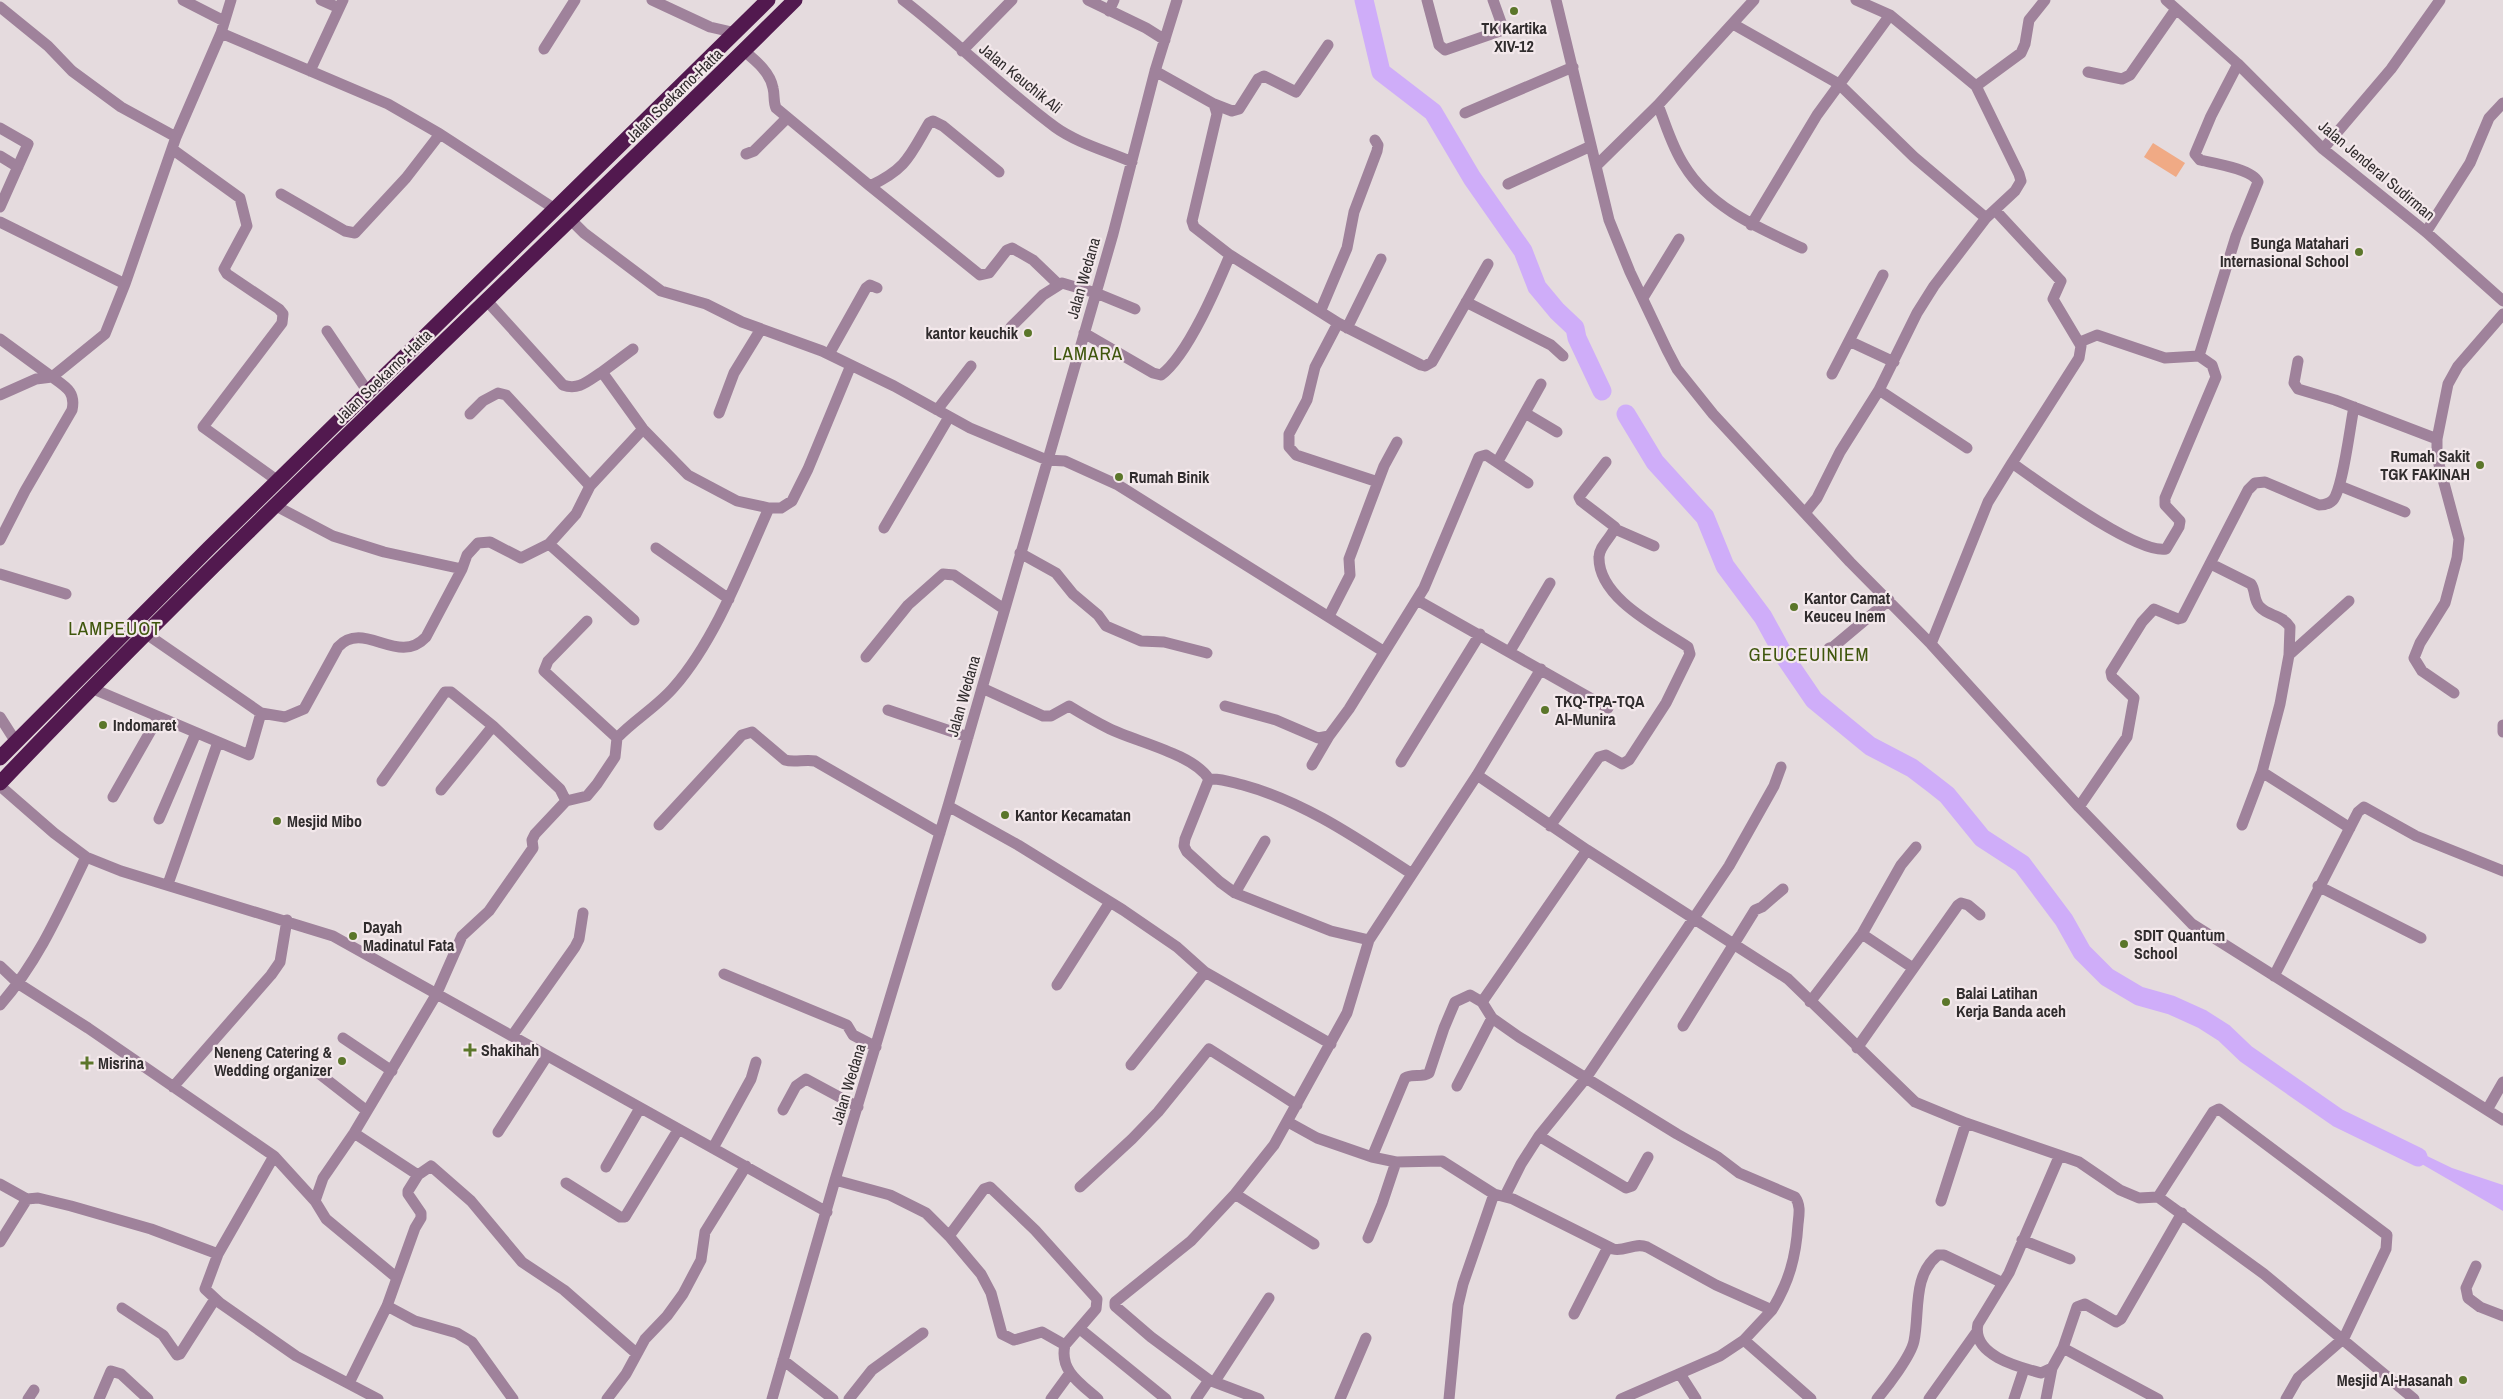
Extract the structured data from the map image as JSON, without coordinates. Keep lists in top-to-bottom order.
{
  "streets": {
    "highway": ["Jalan Soekarno-Hatta"],
    "street": ["Jalan Keuchik Ali", "Jalan Jenderal Sudirman", "Jalan Wedana"]
  },
  "crossings": [
    ["Jalan Keuchik Ali", "Jalan Wedana"]
  ],
  "districts": ["LAMARA", "LAMPEUOT", "GEUCEUINIEM"],
  "places": {
    "other": [
      "TK Kartika XIV-12",
      "Bunga Matahari Internasional School",
      "kantor keuchik",
      "Rumah Sakit TGK FAKINAH",
      "Rumah Binik",
      "Kantor Camat Keuceu Inem",
      "TKQ-TPA-TQA Al-Munira",
      "Indomaret",
      "Kantor Kecamatan",
      "Mesjid Mibo",
      "Dayah Madinatul Fata",
      "SDIT Quantum School",
      "Balai Latihan Kerja Banda aceh",
      "Neneng Catering & Wedding organizer",
      "Mesjid Al-Hasanah"
    ],
    "health": ["Shakihah", "Misrina"]
  }
}
